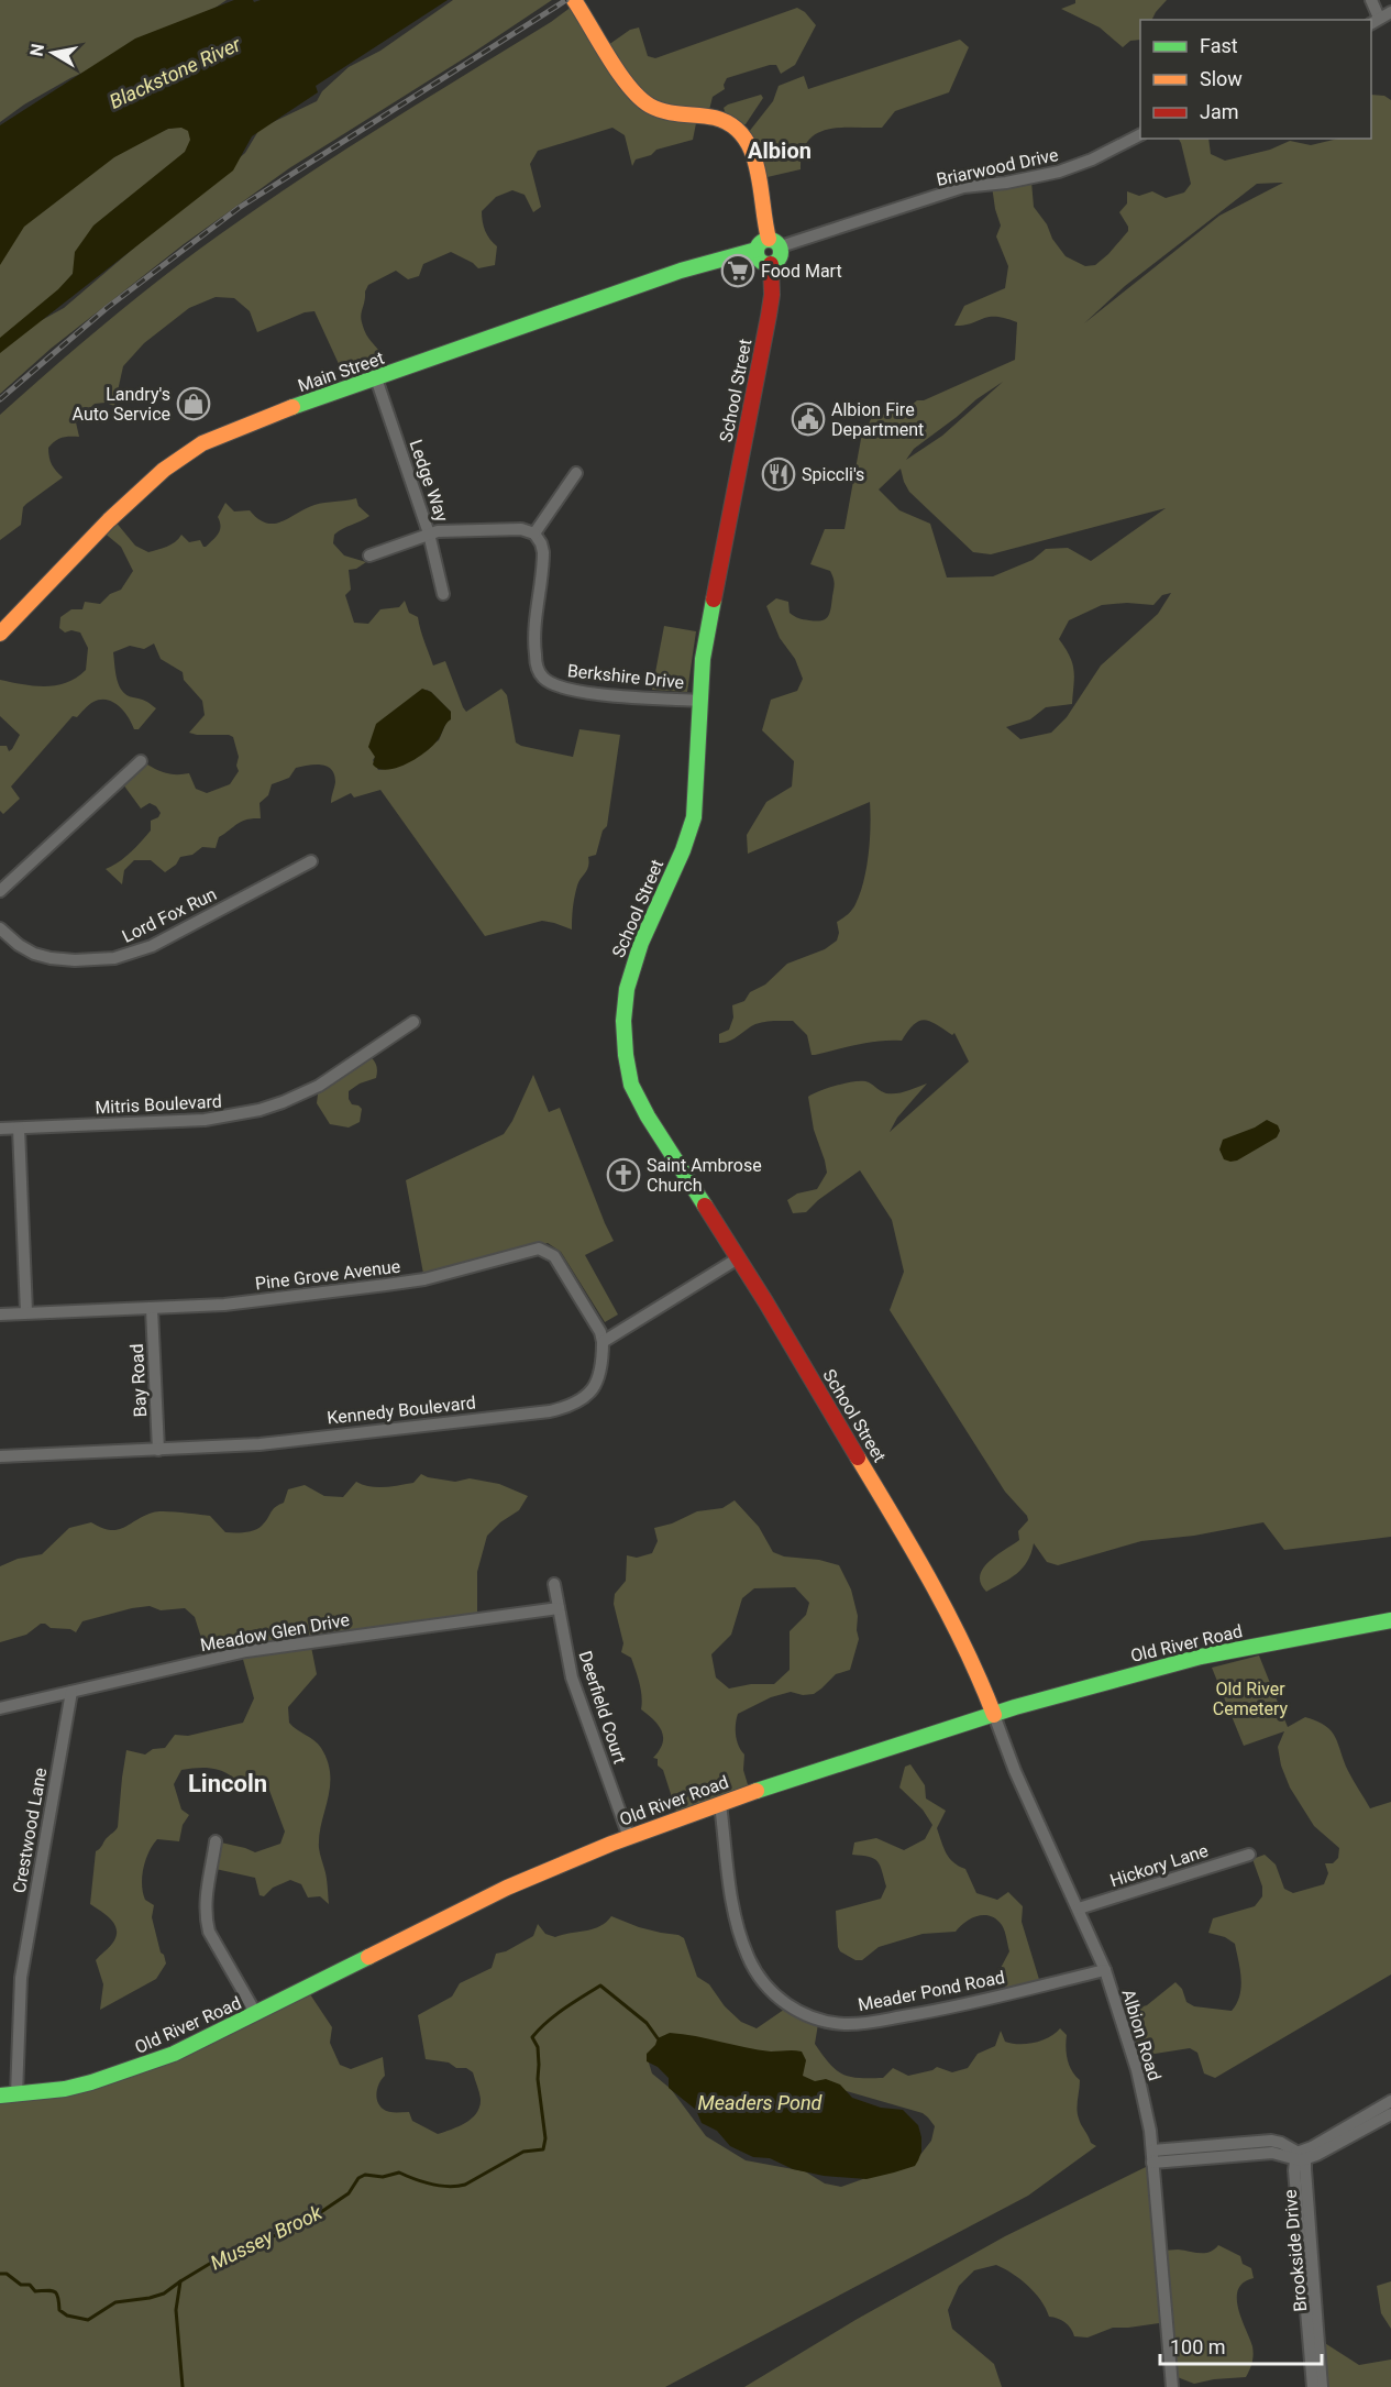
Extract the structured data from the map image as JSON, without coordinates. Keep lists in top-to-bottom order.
{
  "streets": {
    "street": [
      "Briarwood Drive",
      "Main Street",
      "School Street",
      "Ledge Way",
      "Berkshire Drive",
      "Lord Fox Run",
      "Mitris Boulevard",
      "Pine Grove Avenue",
      "Bay Road",
      "Kennedy Boulevard",
      "Meadow Glen Drive",
      "Old River Road",
      "Deerfield Court",
      "Crestwood Lane",
      "Hickory Lane",
      "Meader Pond Road",
      "Albion Road",
      "Brookside Drive"
    ]
  },
  "crossings": [
    ["Briarwood Drive", "Main Street"],
    ["Briarwood Drive", "School Street"],
    ["Main Street", "School Street"],
    ["Main Street", "Ledge Way"],
    ["School Street", "Berkshire Drive"],
    ["School Street", "Old River Road"],
    ["School Street", "Albion Road"],
    ["Pine Grove Avenue", "Bay Road"],
    ["Pine Grove Avenue", "Kennedy Boulevard"],
    ["Bay Road", "Kennedy Boulevard"],
    ["Meadow Glen Drive", "Deerfield Court"],
    ["Meadow Glen Drive", "Crestwood Lane"],
    ["Old River Road", "Deerfield Court"],
    ["Old River Road", "Crestwood Lane"],
    ["Old River Road", "Meader Pond Road"],
    ["Old River Road", "Albion Road"],
    ["Hickory Lane", "Albion Road"],
    ["Meader Pond Road", "Albion Road"]
  ],
  "districts": ["Albion", "Lincoln"],
  "water": ["Blackstone River", "Meaders Pond", "Mussey Brook"],
  "parks": ["Old River Cemetery"],
  "places": {
    "supermarket": ["Food Mart"],
    "shop": ["Landry's Auto Service"],
    "public building": ["Albion Fire Department"],
    "restaurant": ["Spiccli's"],
    "church": ["Saint Ambrose Church"]
  },
  "legend": ["Fast", "Slow", "Jam"],
  "scale_bar": "100 m",
  "north": "left"
}
